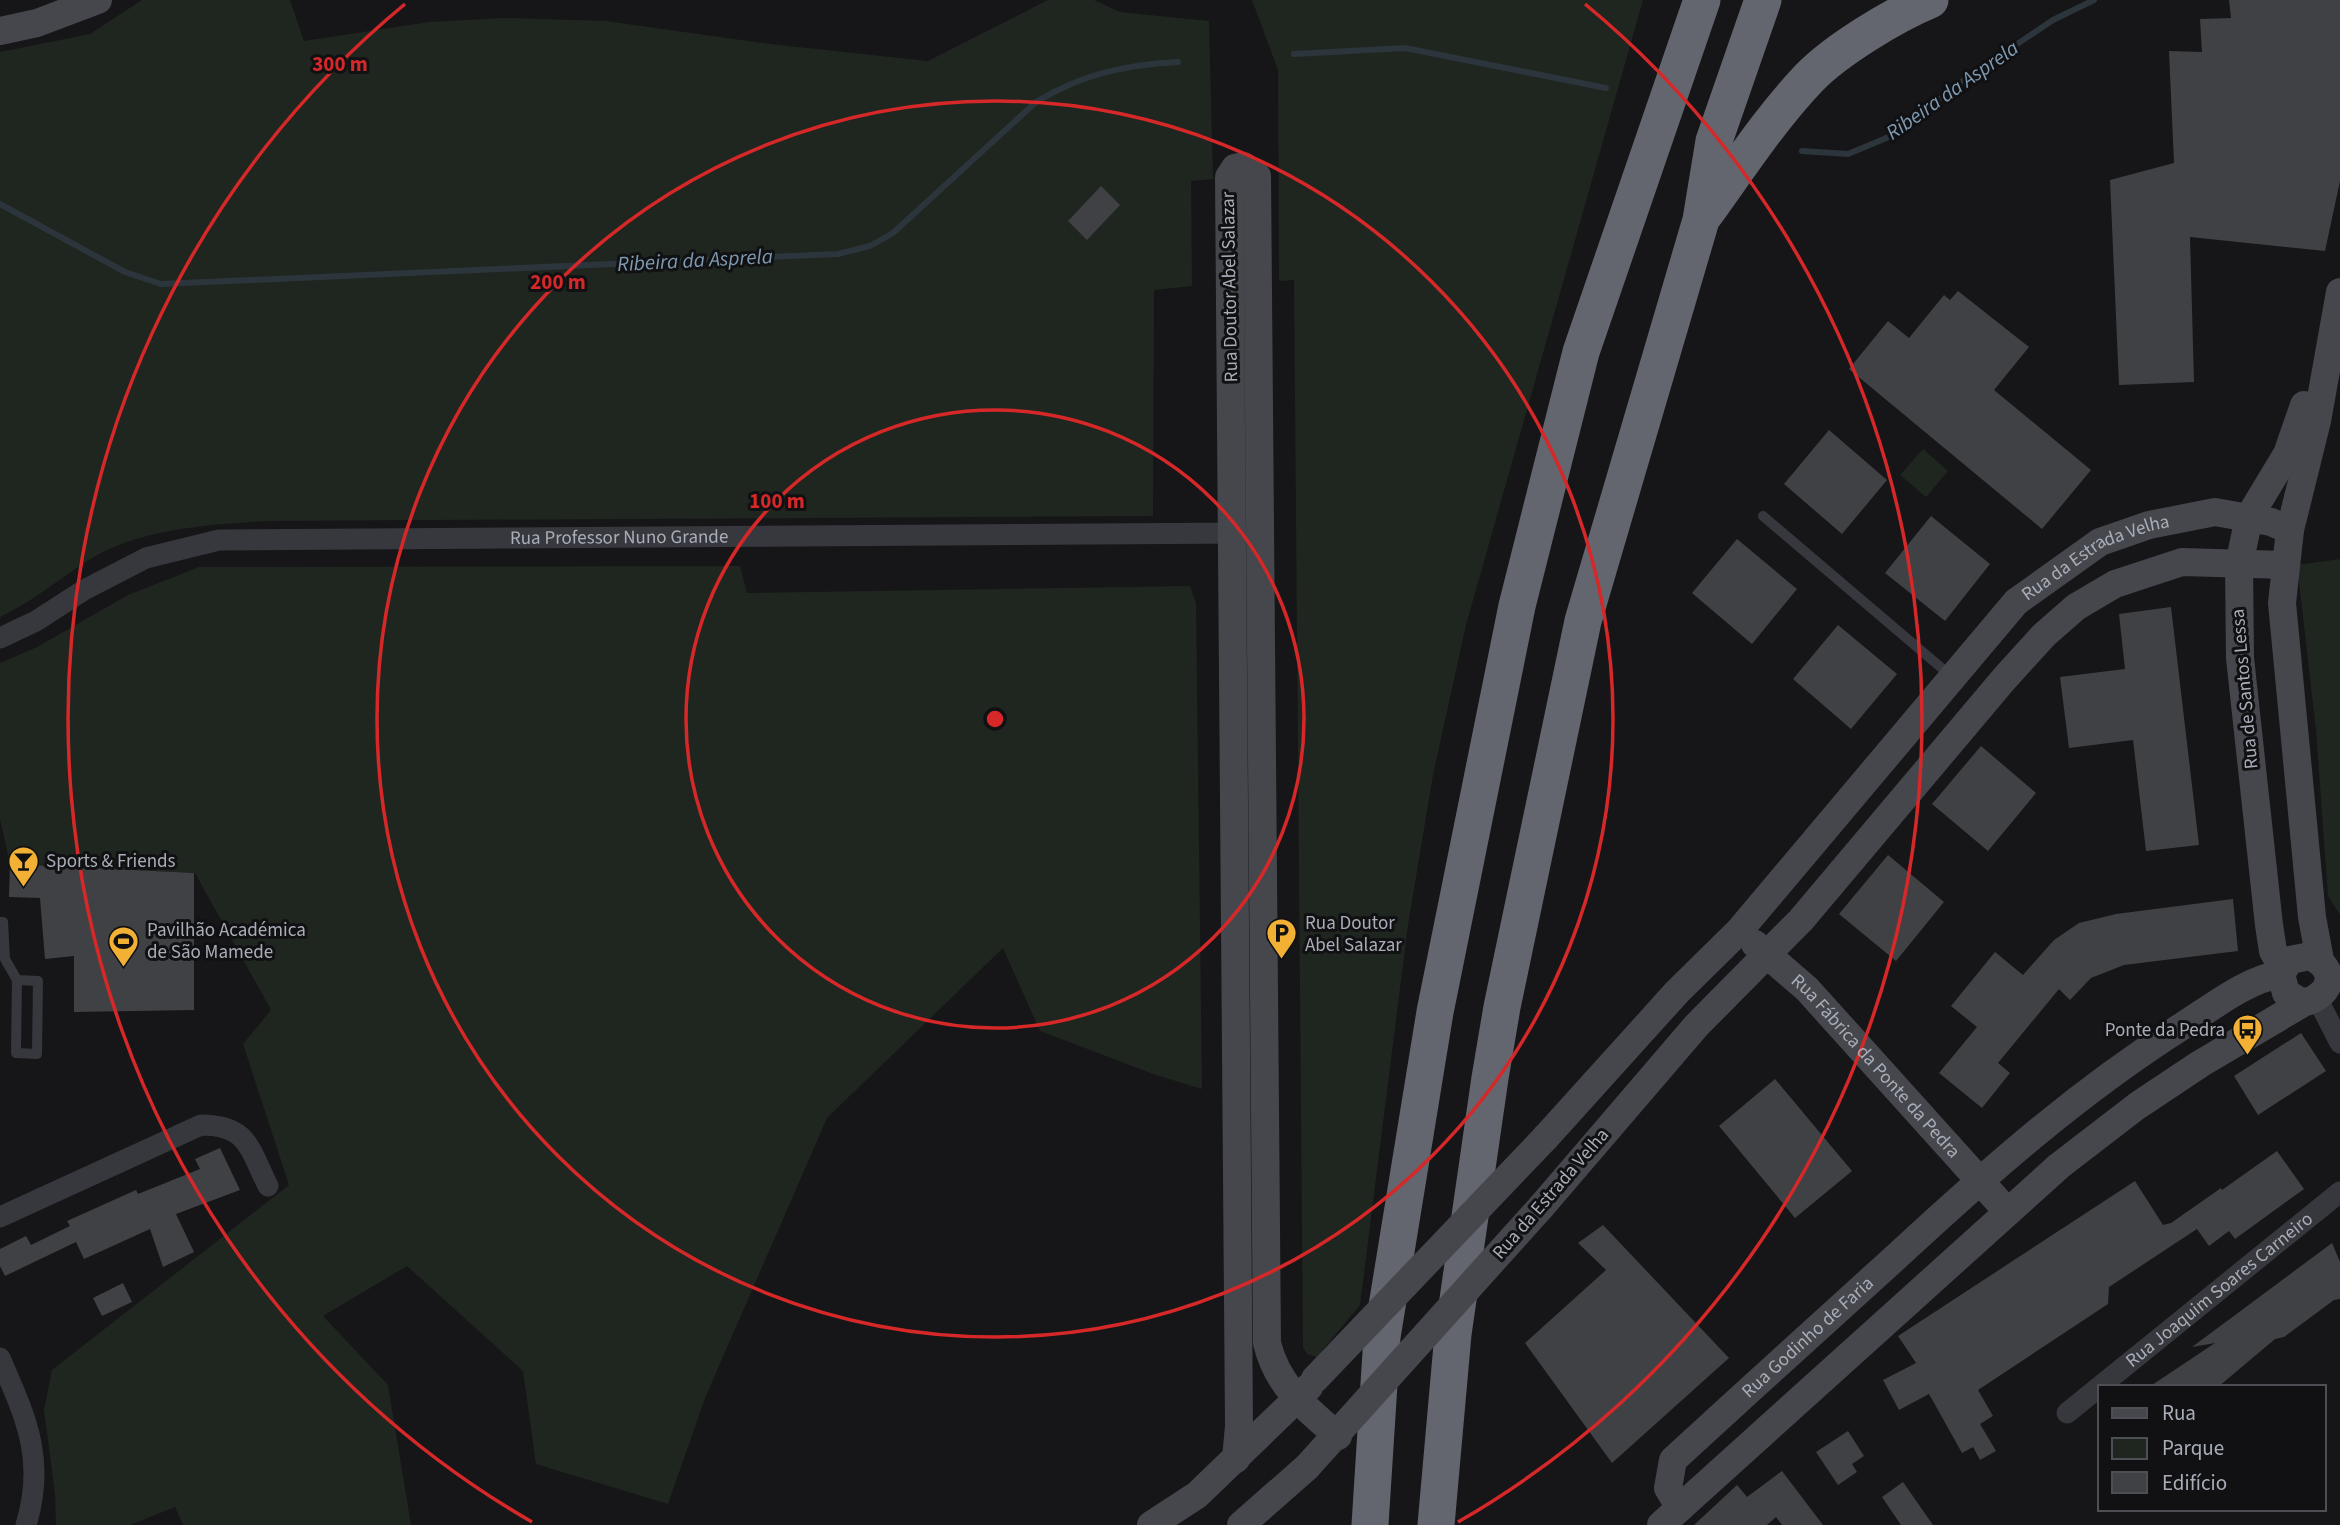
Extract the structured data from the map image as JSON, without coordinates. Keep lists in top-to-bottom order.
{
  "streets": {
    "street": [
      "Rua Doutor Abel Salazar",
      "Rua Professor Nuno Grande",
      "Rua da Estrada Velha",
      "Rua de Santos Lessa",
      "Rua Fábrica da Ponte da Pedra",
      "Rua Joaquim Soares Carneiro",
      "Rua Godinho de Faria"
    ]
  },
  "crossings": [
    ["Rua Doutor Abel Salazar", "Rua Professor Nuno Grande"],
    ["Rua Doutor Abel Salazar", "Rua da Estrada Velha"],
    ["Rua da Estrada Velha", "Rua de Santos Lessa"],
    ["Rua da Estrada Velha", "Rua Fábrica da Ponte da Pedra"],
    ["Rua de Santos Lessa", "Rua Godinho de Faria"],
    ["Rua Fábrica da Ponte da Pedra", "Rua Godinho de Faria"]
  ],
  "water": ["Ribeira da Asprela"],
  "places": {
    "bar": ["Sports & Friends"],
    "parking": ["Rua Doutor Abel Salazar"],
    "sports": ["Pavilhão Académica de São Mamede"],
    "bus stop": ["Ponte da Pedra"]
  },
  "legend": ["Rua", "Parque", "Edifício"],
  "rings": ["300 m", "200 m", "100 m"]
}
